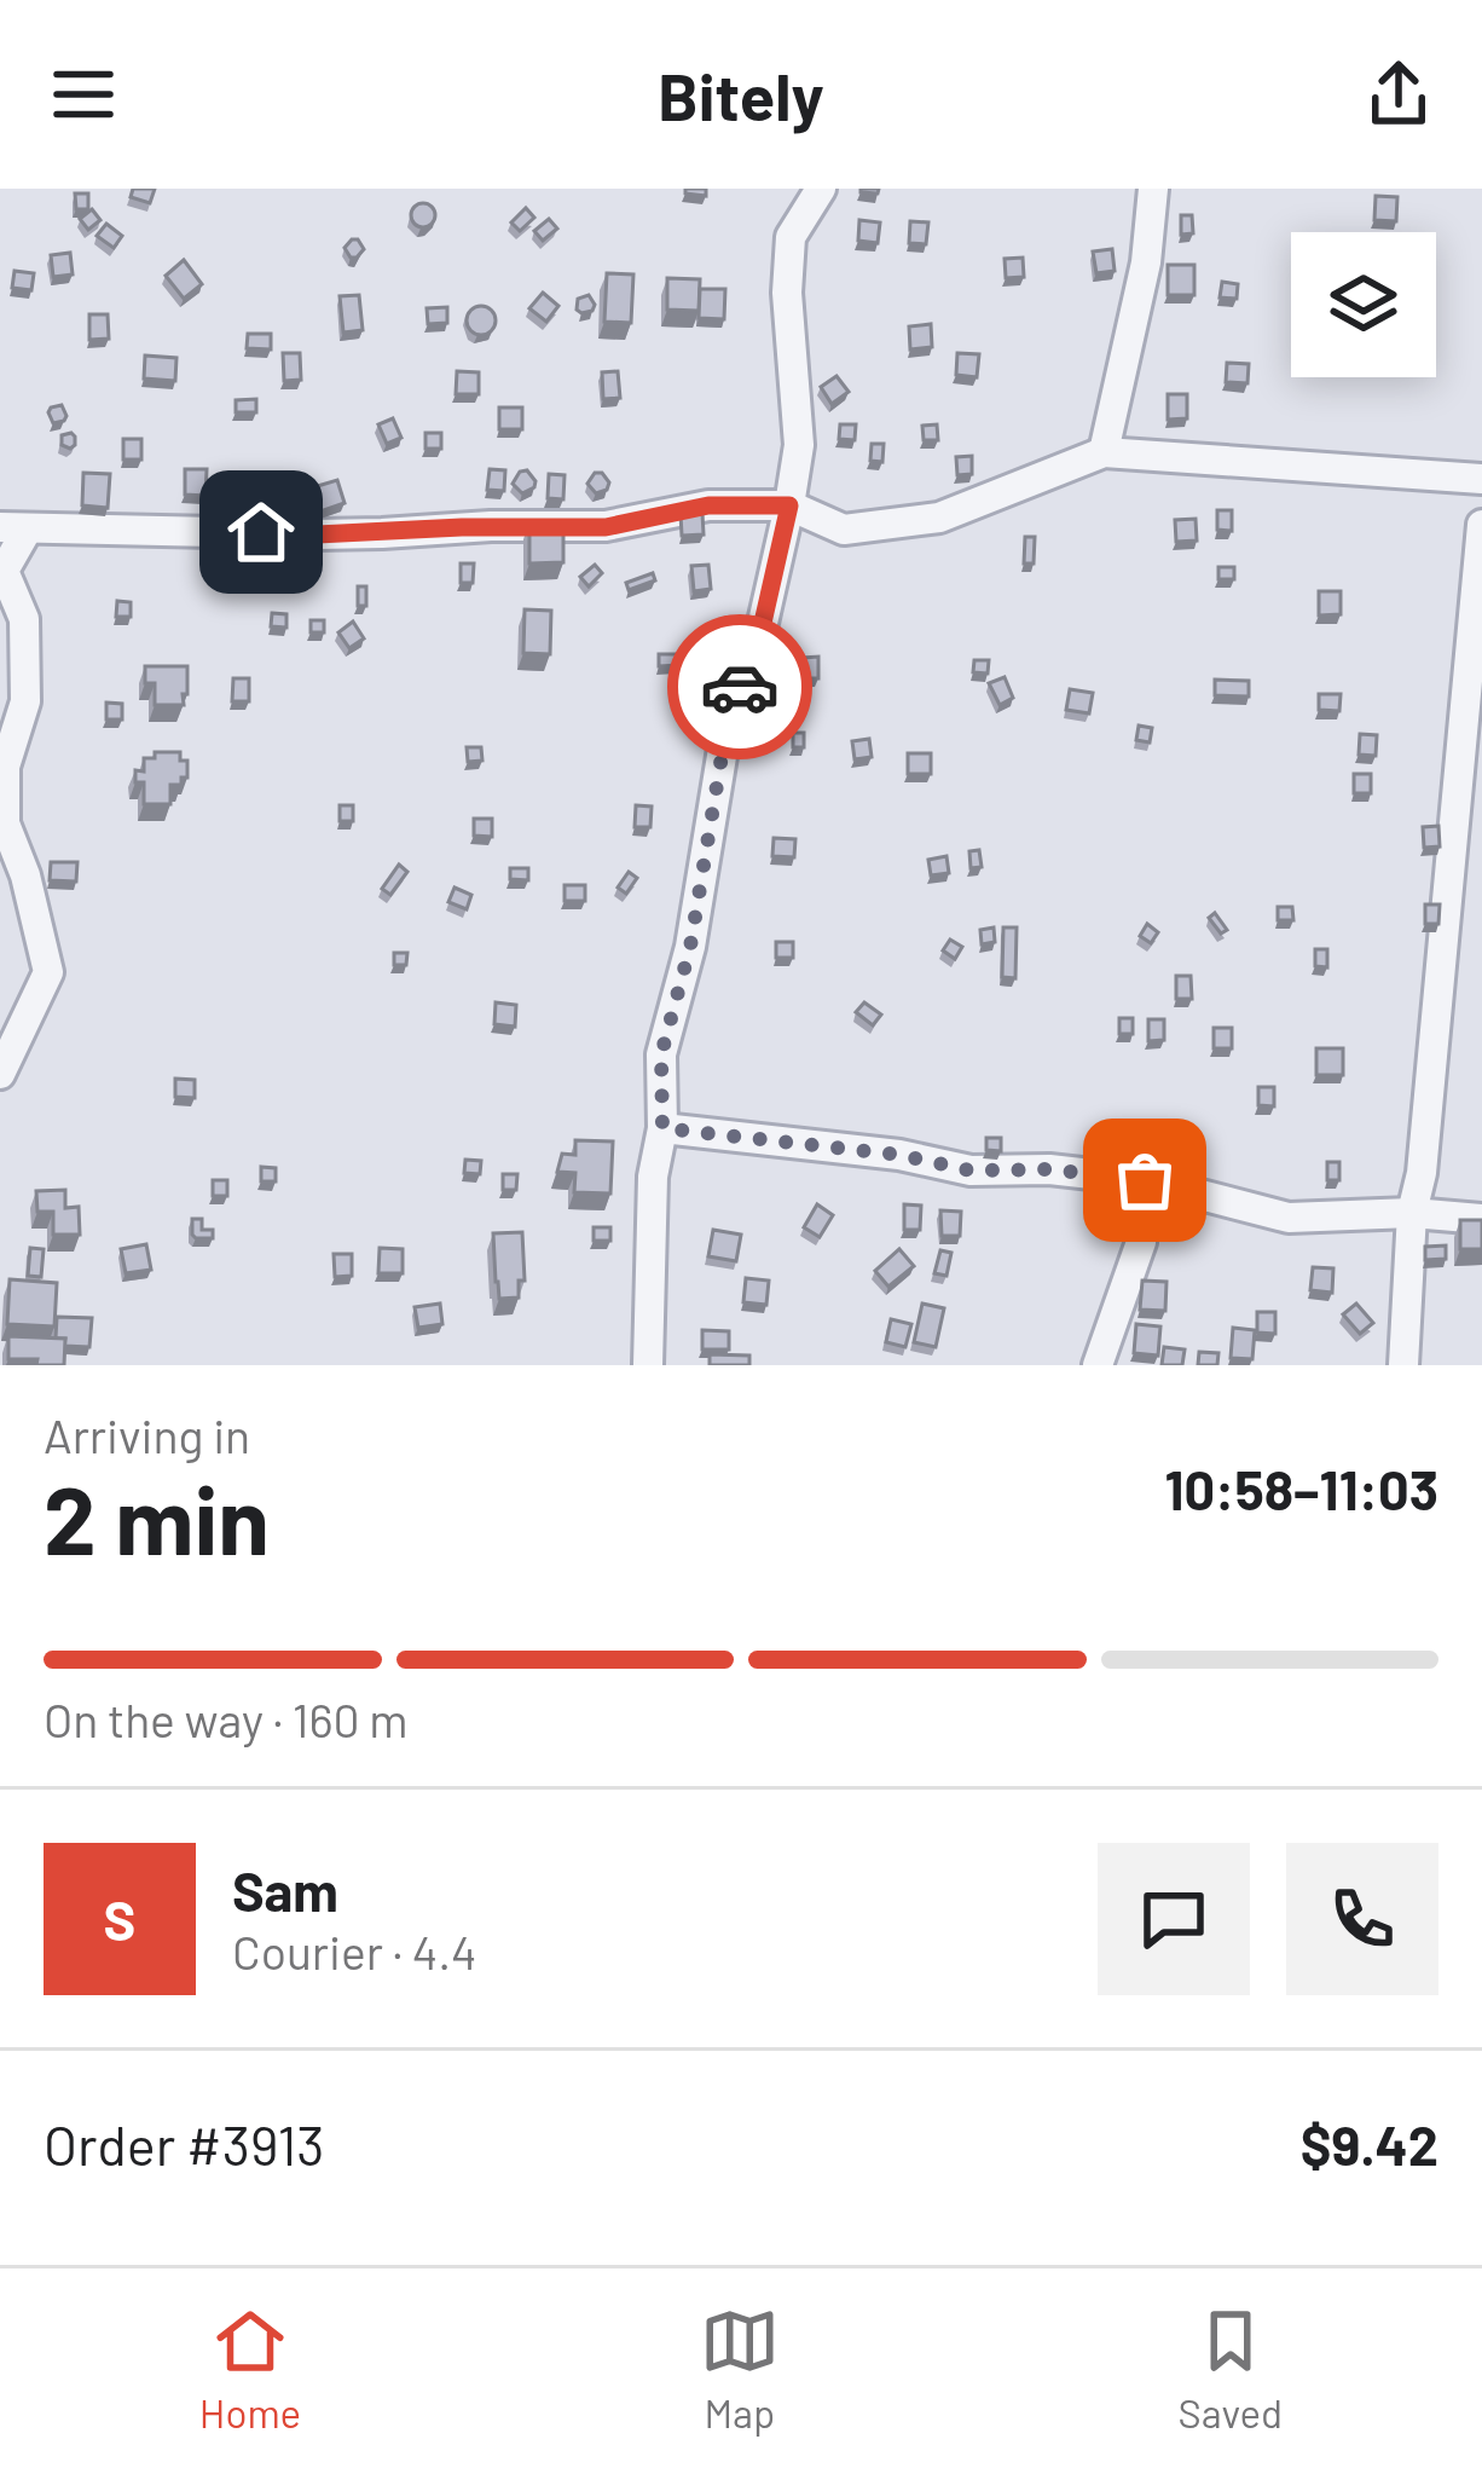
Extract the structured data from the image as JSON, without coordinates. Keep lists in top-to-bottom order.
{
  "page": {
    "header": "Bitely",
    "heading": ["2 min", "Arriving in", "10:58–11:03"],
    "panel": [
      "Sam",
      "Courier · 4.4",
      "Order #3913",
      "$9.42"
    ],
    "bar": "On the way · 160 m",
    "round": "S",
    "tabs": ["Home", "Map", "Saved"]
  }
}
